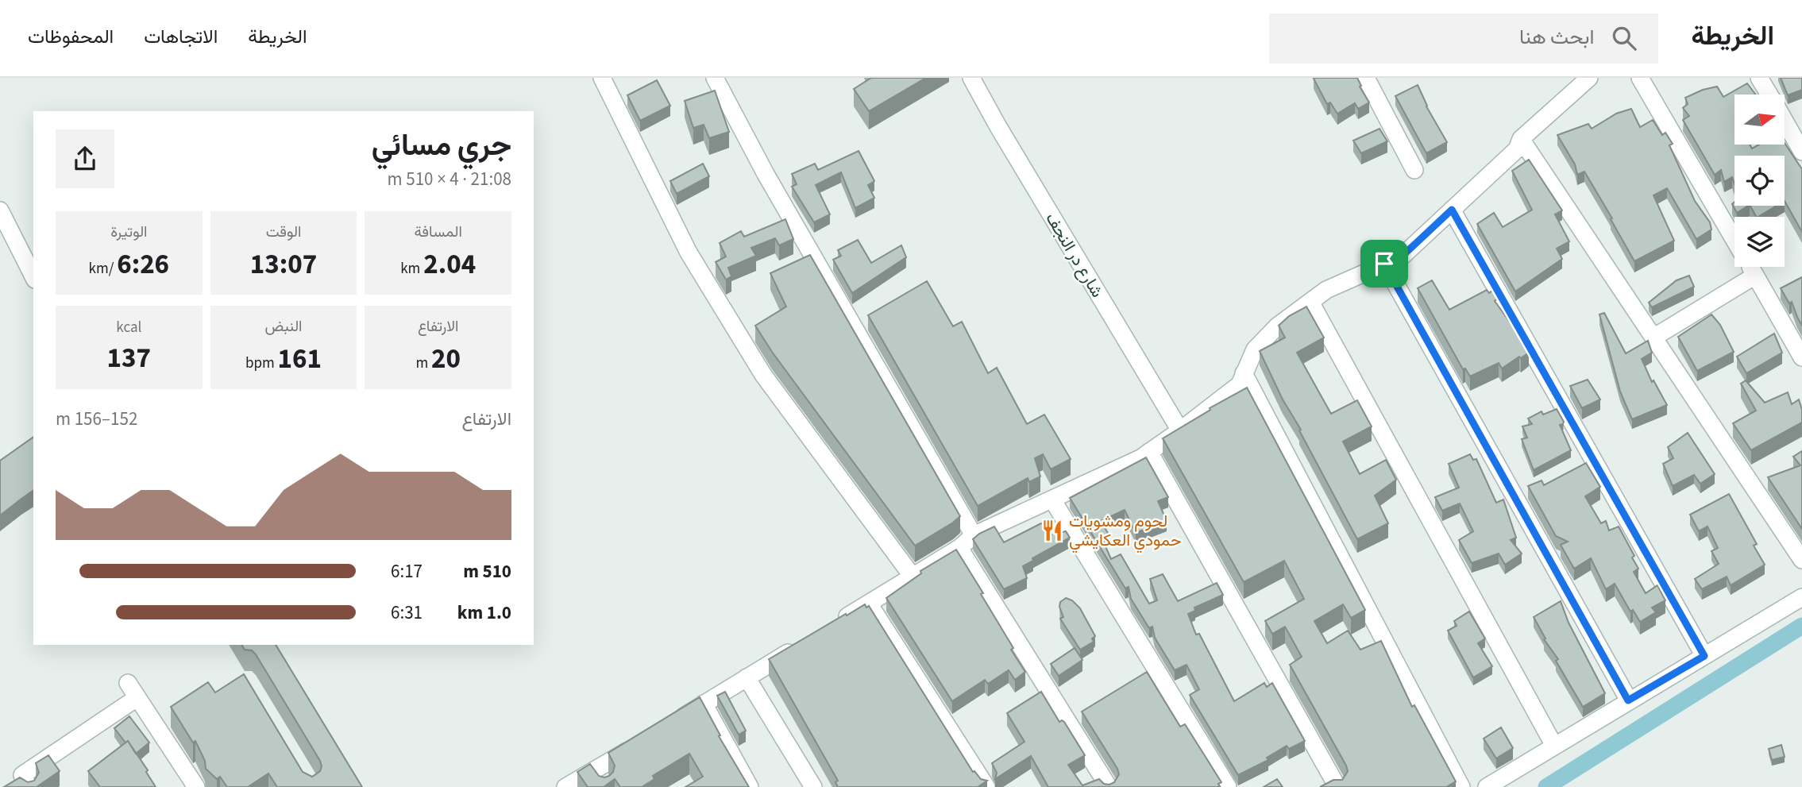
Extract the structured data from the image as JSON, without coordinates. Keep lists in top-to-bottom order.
{
  "streets": {
    "street": ["شارع در النجف"]
  },
  "places": {
    "restaurant": ["لحوم ومشويات حمودي العكايشي"]
  },
  "north": "right",
  "page": {
    "header": "الخريطة",
    "search": "ابحث هنا",
    "nav": ["الخريطة", "الاتجاهات", "المحفوظات"],
    "heading": ["جري مسائي", "21:08 · 4 × 510 m"],
    "stats": [
      ["المسافة", "2.04 km"],
      ["الوقت", "13:07"],
      ["الوتيرة", "6:26 /km"],
      ["الارتفاع", "20 m"],
      ["النبض", "161 bpm"],
      ["kcal", "137"]
    ],
    "chart": ["الارتفاع", "152–156 m"],
    "list": [
      {
        "name": "510 m",
        "note": "6:17"
      },
      {
        "name": "1.0 km",
        "note": "6:31"
      }
    ]
  }
}
